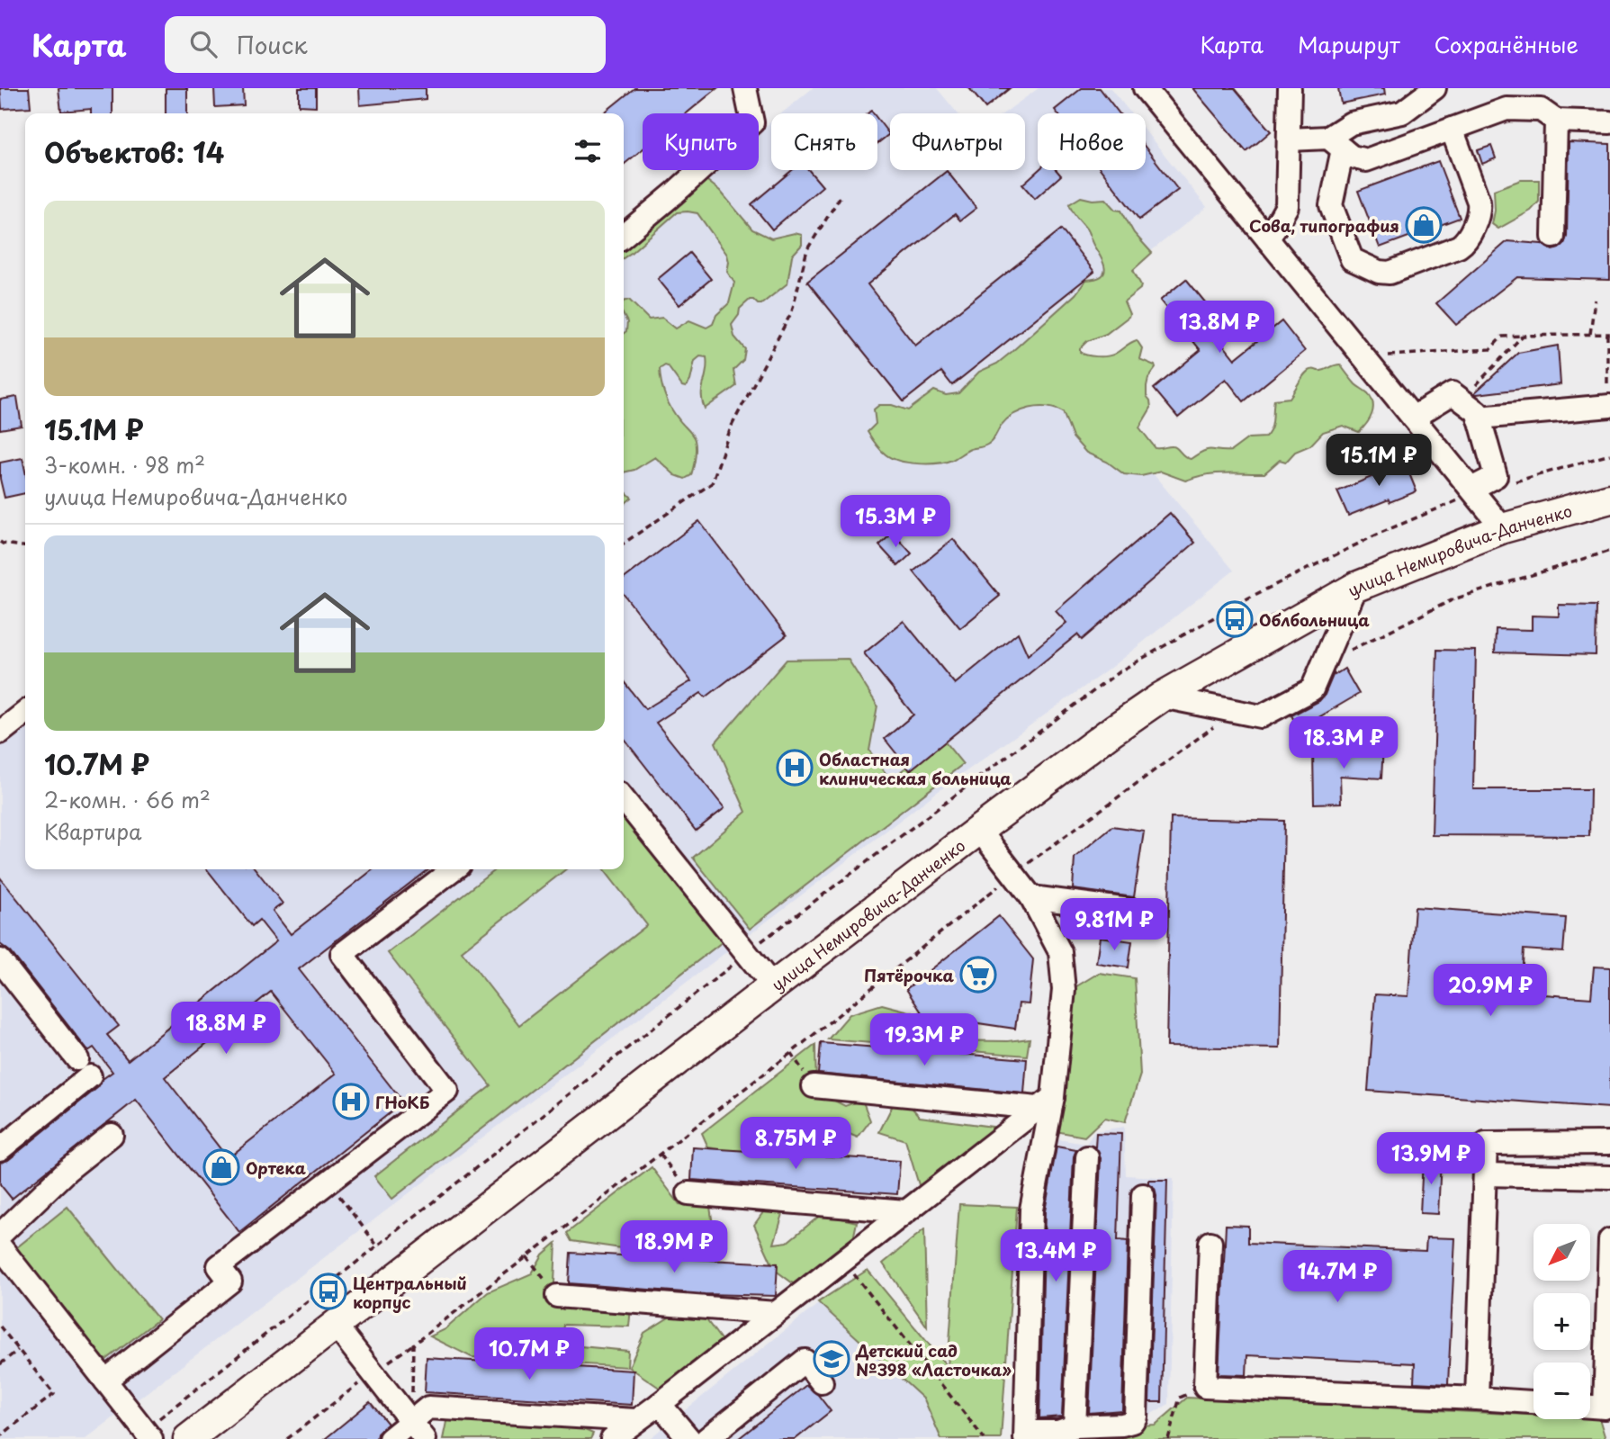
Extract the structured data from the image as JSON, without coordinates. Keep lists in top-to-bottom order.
{
  "streets": {
    "main road": ["улица Немировича-Данченко"]
  },
  "places": {
    "shop": ["Сова, типография", "Ортека"],
    "bus stop": ["Облбольница", "Центральный корпус"],
    "hospital": ["Областная клиническая больница", "ГНоКБ"],
    "supermarket": ["Пятёрочка"],
    "school or university": ["Детский сад №398 «Ласточка»"]
  },
  "north": "bottom left",
  "page": {
    "header": "Карта",
    "search": "Поиск",
    "nav": ["Карта", "Маршрут", "Сохранённые"],
    "chip": [
      "Купить",
      "Снять",
      "Фильтры",
      "Новое"
    ],
    "heading": "Объектов: 14",
    "list": [
      {
        "name": "15.1M ₽",
        "note": "3-комн. · 98 m² · улица Немировича-Данченко"
      },
      {
        "name": "10.7M ₽",
        "note": "2-комн. · 66 m² · Квартира"
      }
    ],
    "price": [
      "13.8M ₽",
      "15.1M ₽",
      "15.3M ₽",
      "18.3M ₽",
      "9.81M ₽",
      "20.9M ₽",
      "18.8M ₽",
      "19.3M ₽",
      "8.75M ₽",
      "13.9M ₽",
      "18.9M ₽",
      "13.4M ₽",
      "14.7M ₽",
      "10.7M ₽"
    ],
    "map_buttons": ["+", "−"]
  }
}
